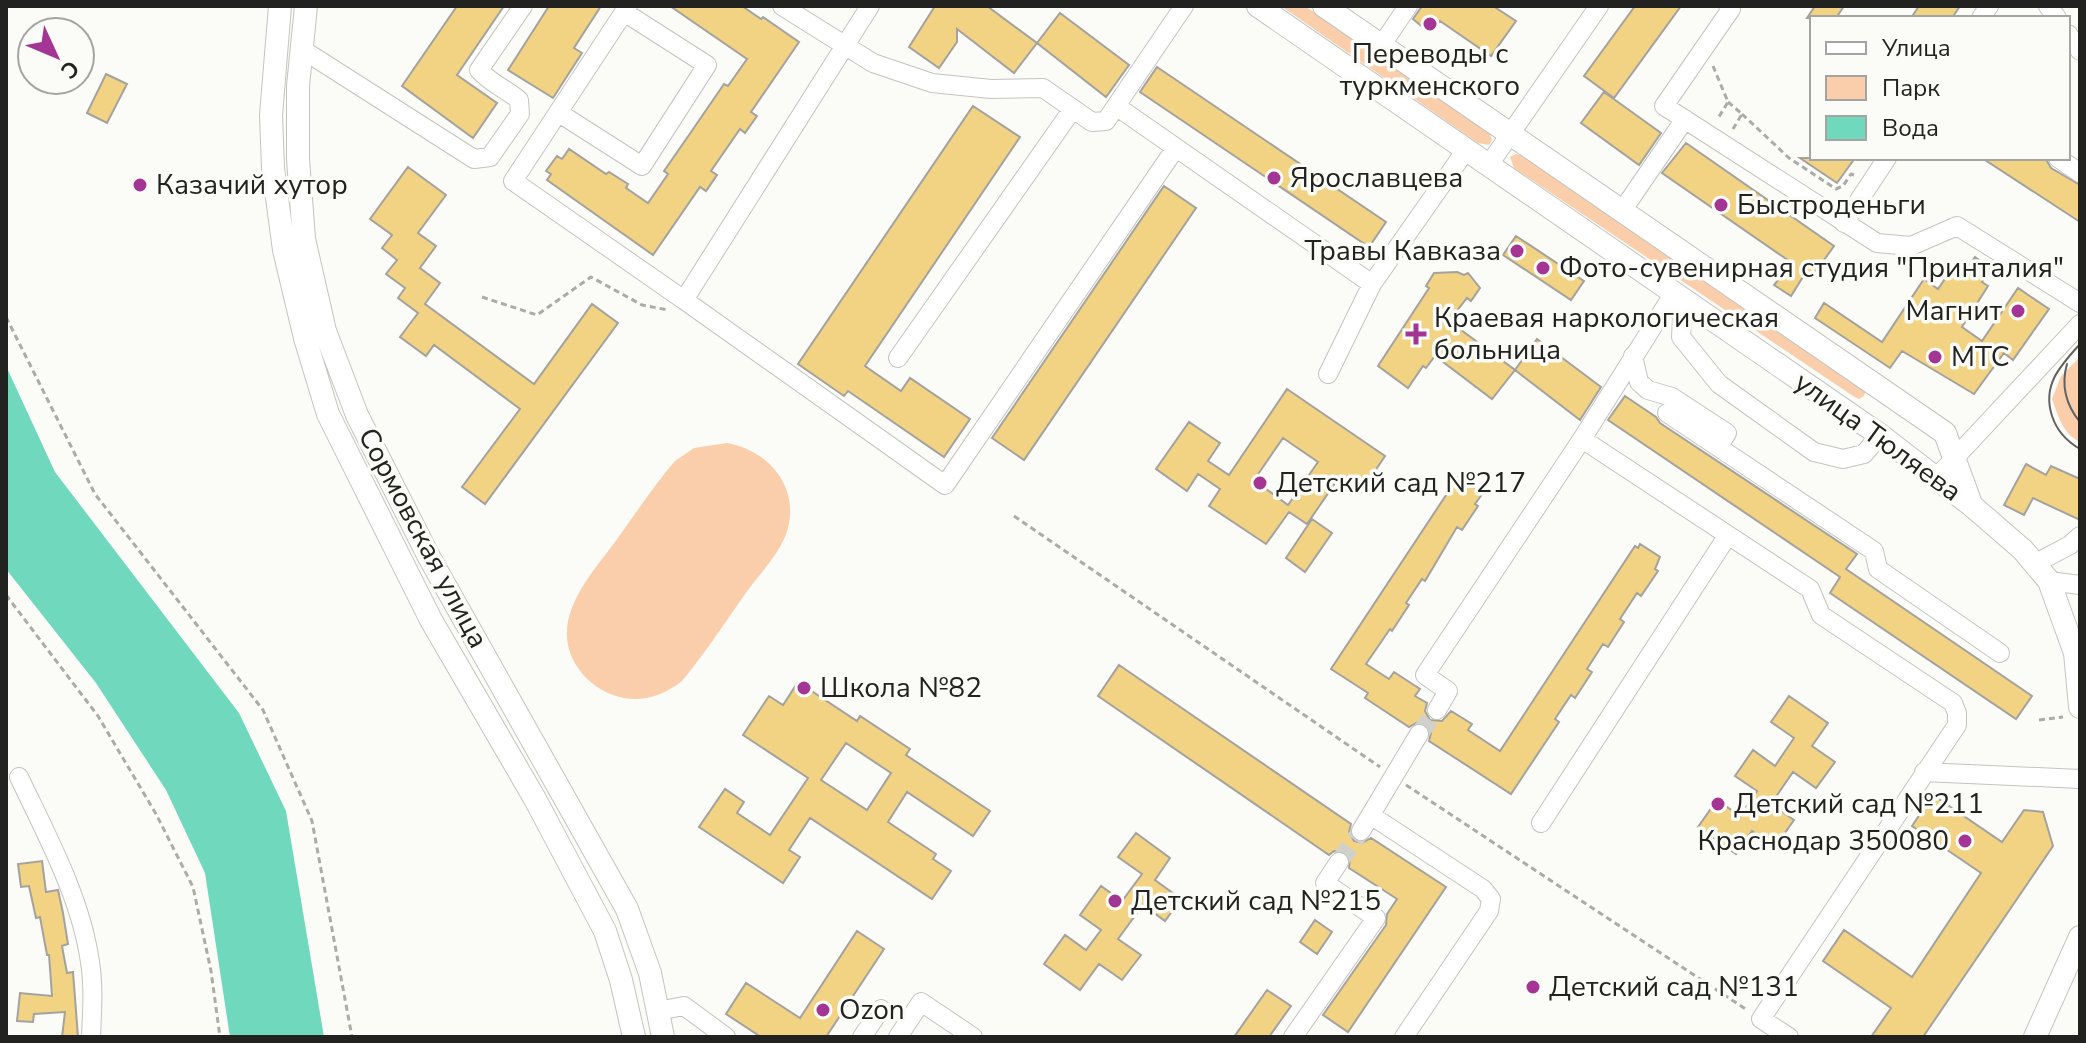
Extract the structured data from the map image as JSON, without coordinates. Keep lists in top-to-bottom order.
{
  "streets": {
    "main road": ["улица Тюляева", "Сормовская улица"]
  },
  "places": {
    "other": [
      "Переводы с туркменского",
      "Ярославцева",
      "Казачий хутор",
      "Быстроденьги",
      "Травы Кавказа",
      "Фото-сувенирная студия \"Принталия\"",
      "Магнит",
      "МТС",
      "Детский сад №217",
      "Школа №82",
      "Детский сад №211",
      "Краснодар 350080",
      "Детский сад №215",
      "Детский сад №131",
      "Ozon"
    ],
    "health": ["Краевая наркологическая больница"]
  },
  "legend": ["Улица", "Парк", "Вода"],
  "north": "bottom right"
}
